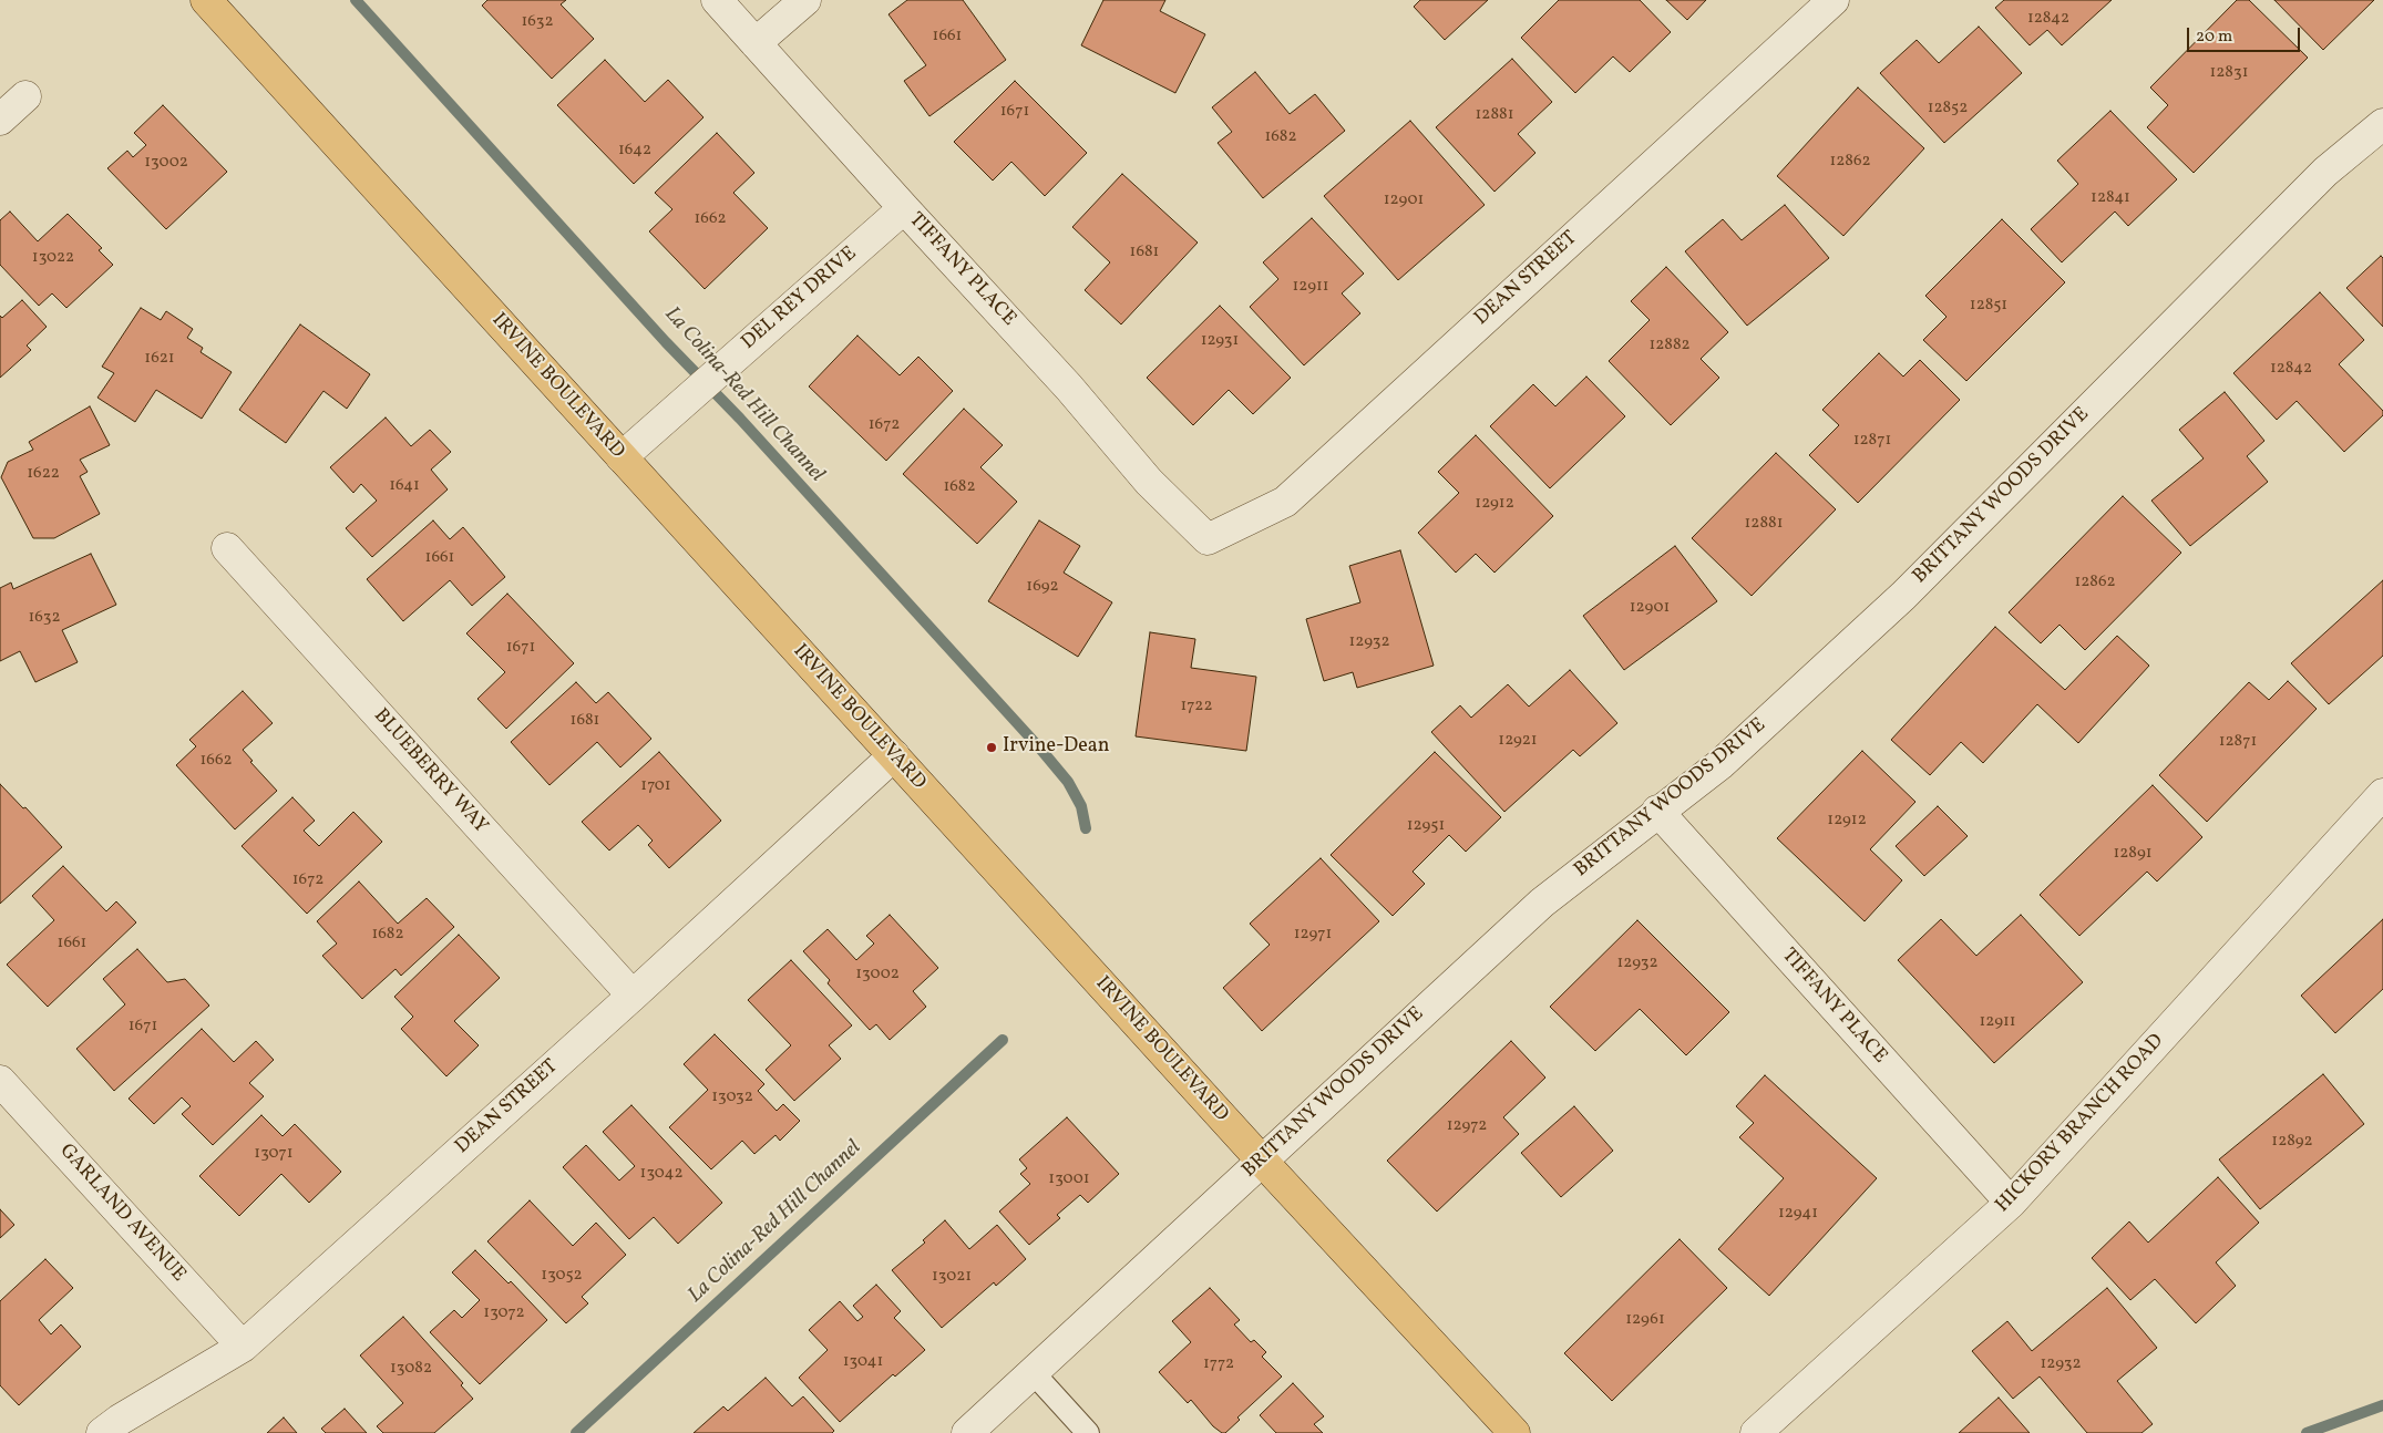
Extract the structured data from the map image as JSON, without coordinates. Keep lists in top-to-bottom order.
{
  "streets": {
    "main road": ["IRVINE BOULEVARD"],
    "street": [
      "TIFFANY PLACE",
      "DEAN STREET",
      "DEL REY DRIVE",
      "BRITTANY WOODS DRIVE",
      "BLUEBERRY WAY",
      "HICKORY BRANCH ROAD",
      "GARLAND AVENUE"
    ]
  },
  "crossings": [
    ["TIFFANY PLACE", "DEAN STREET"],
    ["TIFFANY PLACE", "DEL REY DRIVE"],
    ["TIFFANY PLACE", "BRITTANY WOODS DRIVE"],
    ["TIFFANY PLACE", "HICKORY BRANCH ROAD"],
    ["DEAN STREET", "IRVINE BOULEVARD"],
    ["DEAN STREET", "BLUEBERRY WAY"],
    ["DEAN STREET", "GARLAND AVENUE"],
    ["DEL REY DRIVE", "IRVINE BOULEVARD"],
    ["IRVINE BOULEVARD", "BRITTANY WOODS DRIVE"]
  ],
  "water": ["La Colina-Red Hill Channel"],
  "places": ["Irvine-Dean"],
  "house_numbers": [
    "12842",
    "1632",
    "1661",
    "12831",
    "12852",
    "1671",
    "12881",
    "1682",
    "1642",
    "12862",
    "13002",
    "12841",
    "12901",
    "1662",
    "1681",
    "13022",
    "12911",
    "12851",
    "12931",
    "12882",
    "1621",
    "12842",
    "1672",
    "12871",
    "1622",
    "1641",
    "1682",
    "12912",
    "12881",
    "1661",
    "12862",
    "1692",
    "12901",
    "1632",
    "12932",
    "1671",
    "1722",
    "1681",
    "12921",
    "12871",
    "1662",
    "1701",
    "12912",
    "12951",
    "12891",
    "1672",
    "1682",
    "12971",
    "1661",
    "12932",
    "13002",
    "12911",
    "1671",
    "13032",
    "12972",
    "12892",
    "13071",
    "13042",
    "13001",
    "12941",
    "13052",
    "13021",
    "13072",
    "12961",
    "13041",
    "1772",
    "12932",
    "13082"
  ],
  "scale_bar": "20 m"
}
